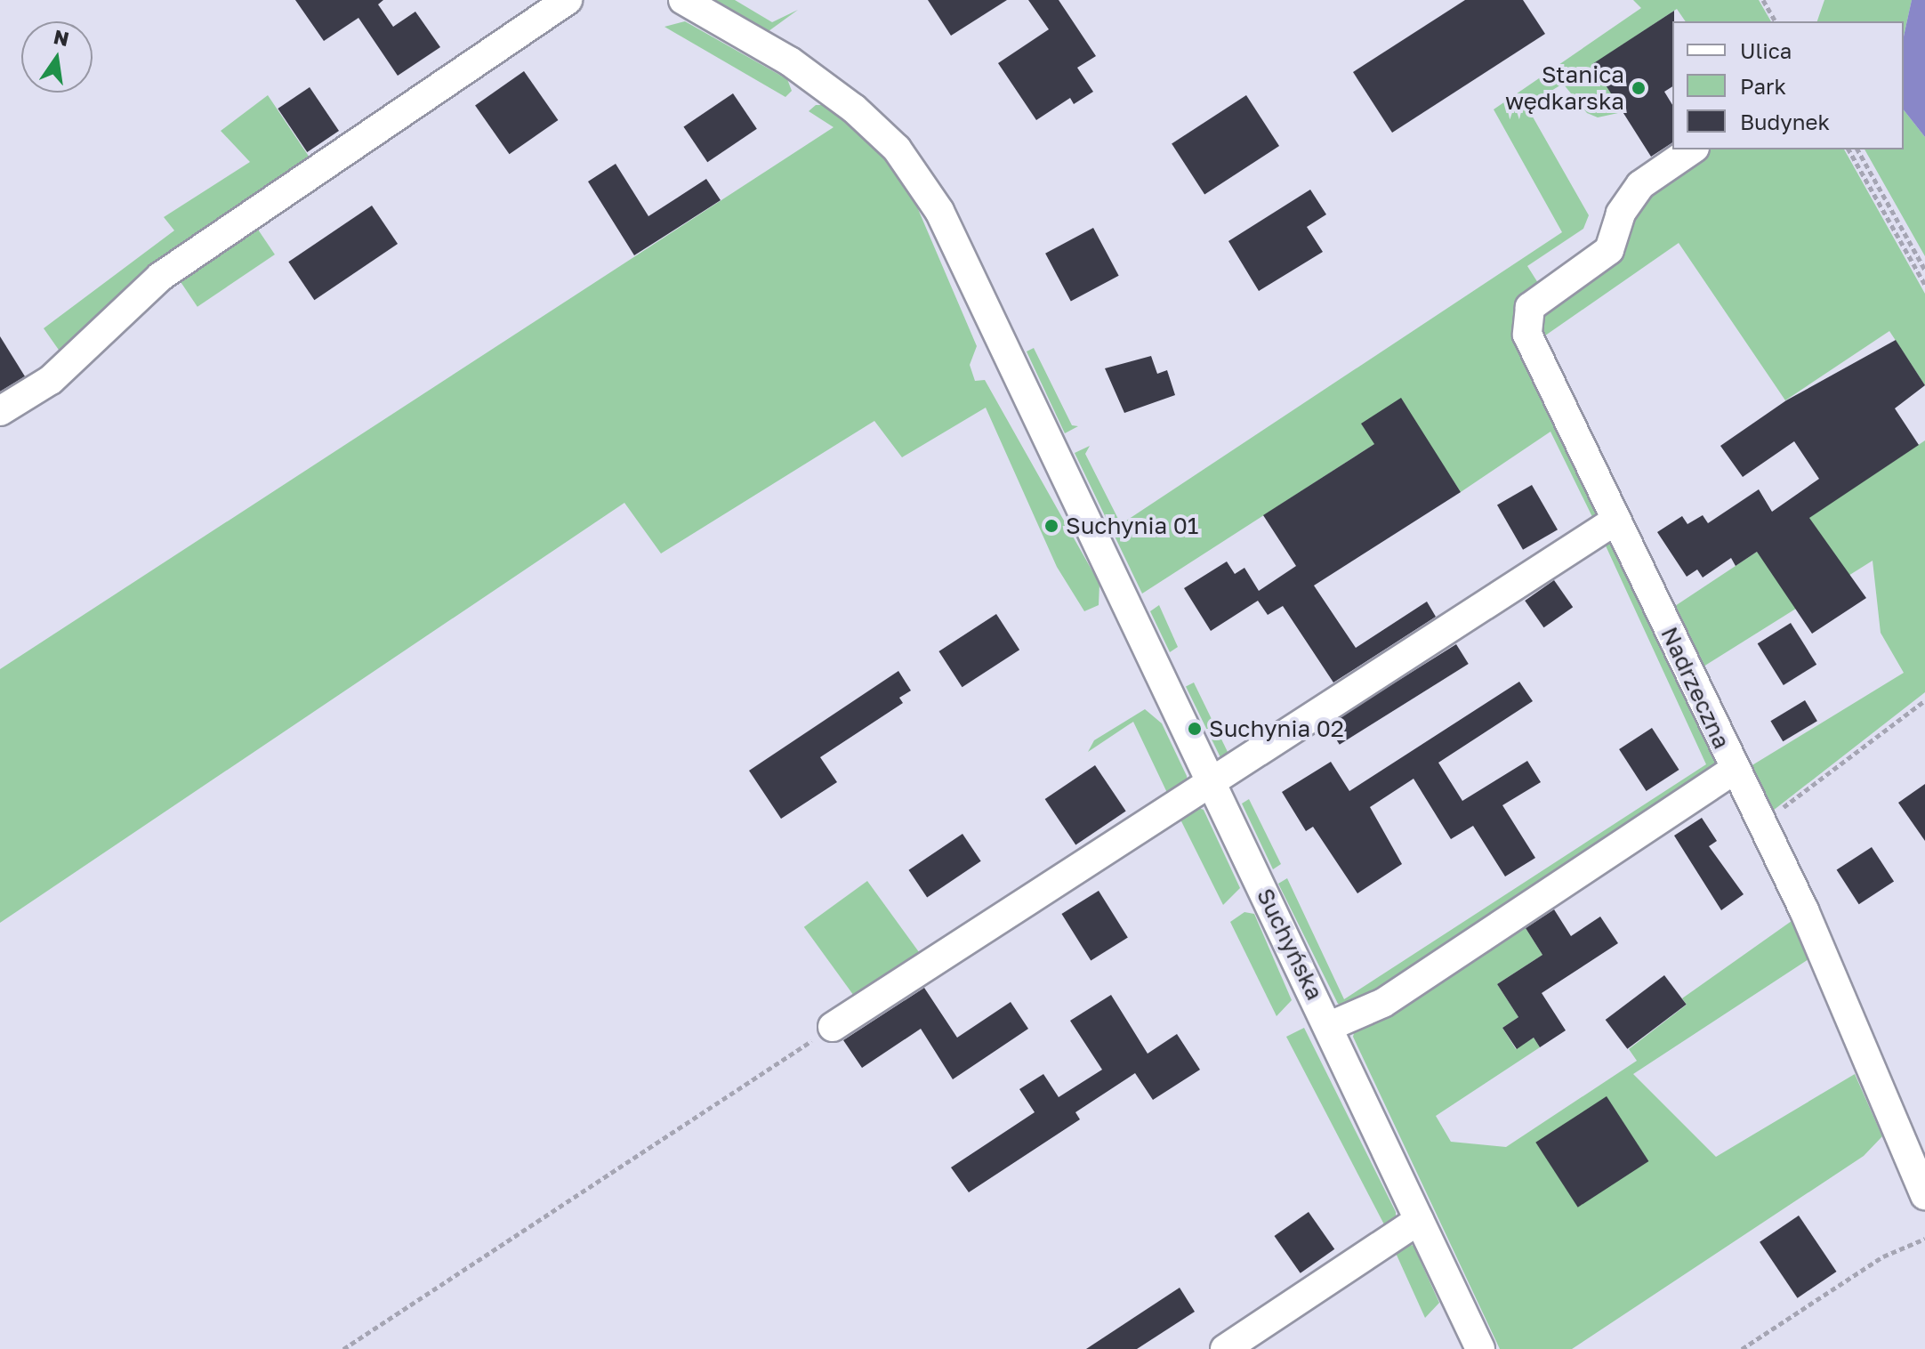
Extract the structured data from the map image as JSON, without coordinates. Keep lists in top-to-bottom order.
{
  "streets": {
    "street": ["Nadrzeczna", "Suchyńska"]
  },
  "places": ["Stanica wędkarska", "Suchynia 01", "Suchynia 02"],
  "legend": ["Ulica", "Park", "Budynek"],
  "north": "top"
}
